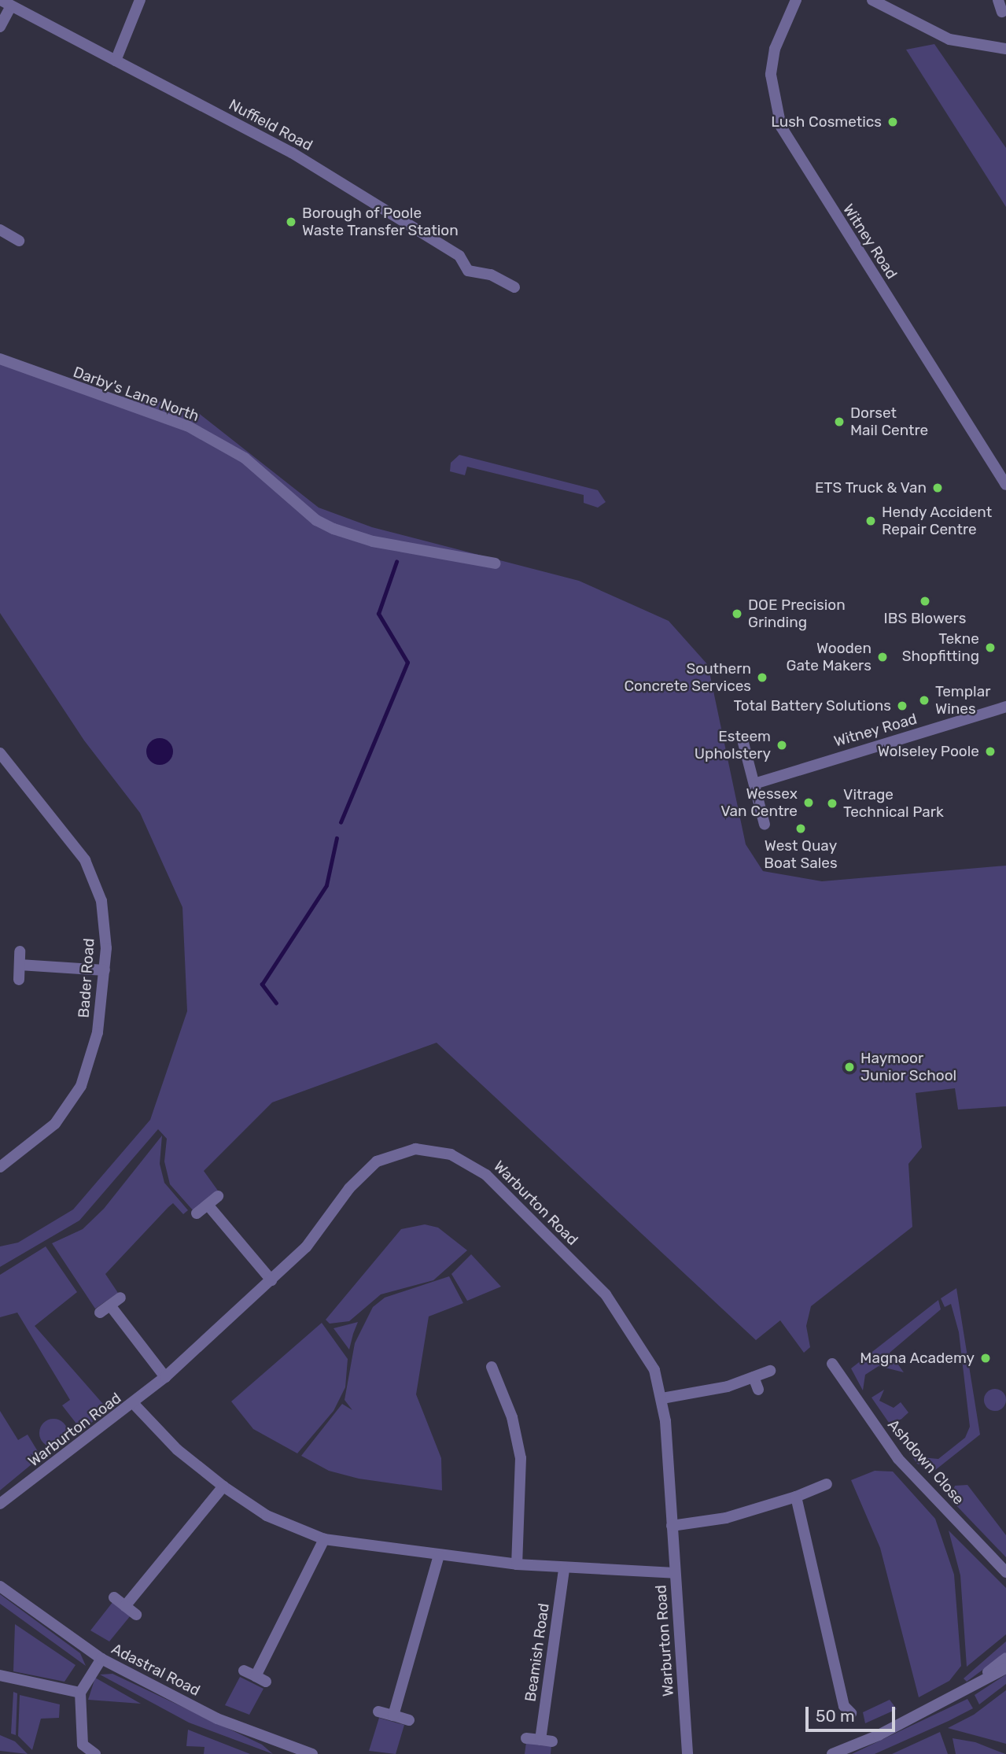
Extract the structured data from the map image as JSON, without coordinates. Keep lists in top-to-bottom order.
{
  "streets": {
    "street": [
      "Nuffield Road",
      "Witney Road",
      "Darby's Lane North",
      "Bader Road",
      "Warburton Road",
      "Ashdown Close",
      "Beamish Road",
      "Adastral Road"
    ]
  },
  "places": [
    "Lush Cosmetics",
    "Borough of Poole Waste Transfer Station",
    "Dorset Mail Centre",
    "ETS Truck & Van",
    "Hendy Accident Repair Centre",
    "IBS Blowers",
    "DOE Precision Grinding",
    "Tekne Shopfitting",
    "Wooden Gate Makers",
    "Southern Concrete Services",
    "Templar Wines",
    "Total Battery Solutions",
    "Esteem Upholstery",
    "Wolseley Poole",
    "Wessex Van Centre",
    "Vitrage Technical Park",
    "West Quay Boat Sales",
    "Haymoor Junior School",
    "Magna Academy"
  ],
  "scale_bar": "50 m"
}
